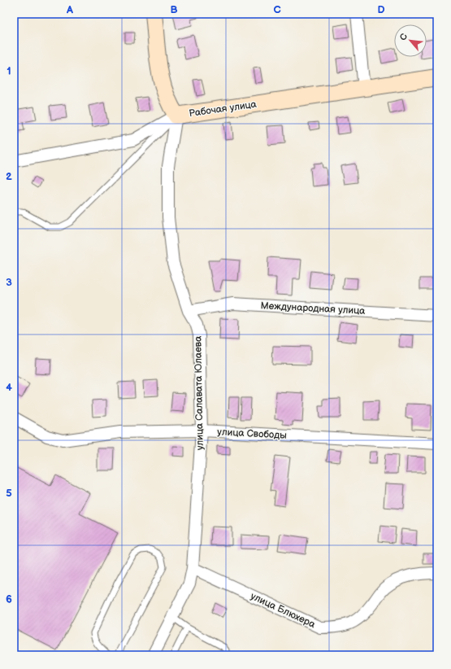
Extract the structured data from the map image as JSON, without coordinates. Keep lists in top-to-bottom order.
{
  "streets": {
    "street": [
      "Рабочая улица",
      "Международная улица",
      "улица Салавата Юлаева",
      "улица Свободы",
      "улица Блюхера"
    ]
  },
  "crossings": [
    ["Рабочая улица", "улица Салавата Юлаева"],
    ["Международная улица", "улица Салавата Юлаева"],
    ["улица Салавата Юлаева", "улица Свободы"],
    ["улица Салавата Юлаева", "улица Блюхера"]
  ],
  "north": "top left",
  "grid": {
    "columns": [
      "A",
      "B",
      "C",
      "D"
    ],
    "rows": [
      "1",
      "2",
      "3",
      "4",
      "5",
      "6"
    ]
  }
}
